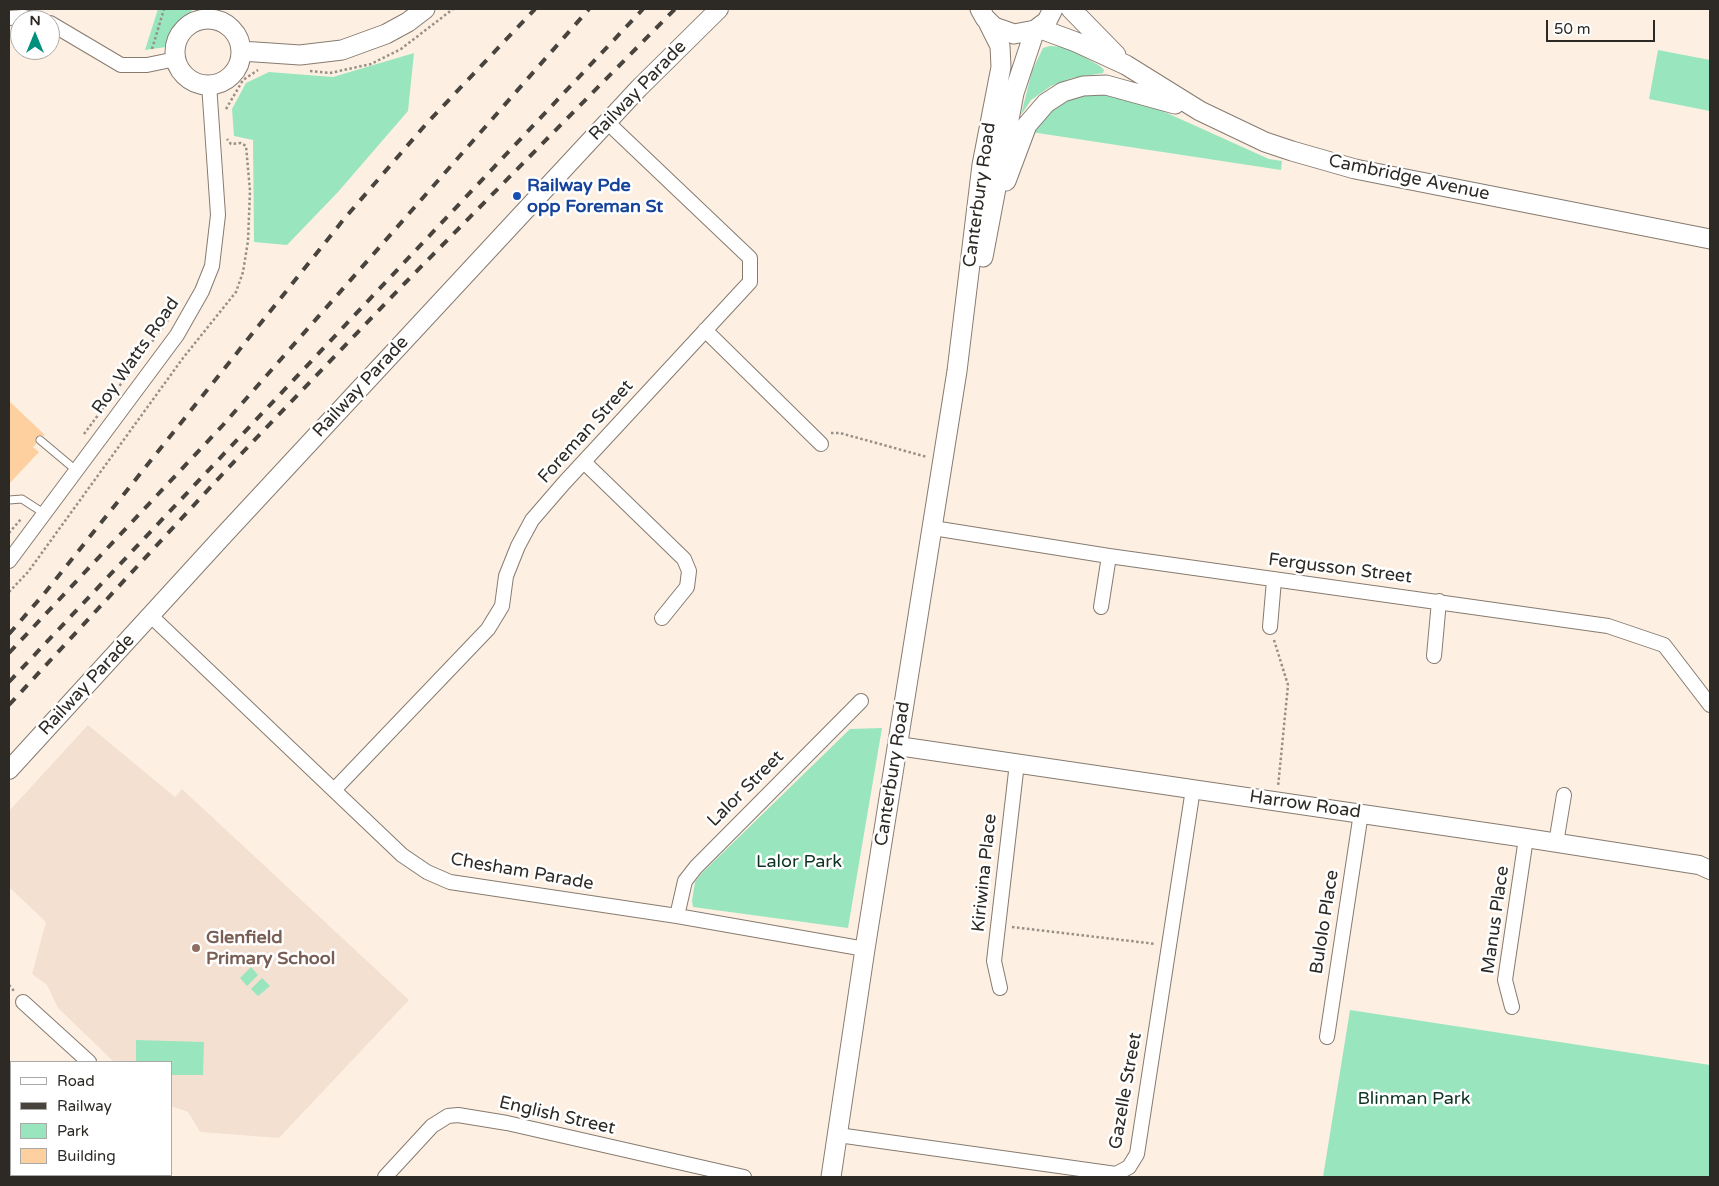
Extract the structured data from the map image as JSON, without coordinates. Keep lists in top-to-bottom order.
{
  "streets": {
    "main road": ["Cambridge Avenue", "Canterbury Road"],
    "street": [
      "Railway Parade",
      "Roy Watts Road",
      "Foreman Street",
      "Fergusson Street",
      "Lalor Street",
      "Harrow Road",
      "Chesham Parade",
      "Kiriwina Place",
      "Manus Place",
      "Bulolo Place",
      "Gazelle Street",
      "English Street"
    ]
  },
  "crossings": [
    ["Railway Parade", "Foreman Street"],
    ["Railway Parade", "Chesham Parade"],
    ["Cambridge Avenue", "Canterbury Road"],
    ["Canterbury Road", "Fergusson Street"],
    ["Canterbury Road", "Harrow Road"],
    ["Canterbury Road", "Chesham Parade"],
    ["Canterbury Road", "Gazelle Street"],
    ["Foreman Street", "Chesham Parade"],
    ["Lalor Street", "Chesham Parade"],
    ["Harrow Road", "Kiriwina Place"],
    ["Harrow Road", "Manus Place"],
    ["Harrow Road", "Bulolo Place"],
    ["Harrow Road", "Gazelle Street"]
  ],
  "parks": ["Lalor Park", "Blinman Park"],
  "places": ["Railway Pde opp Foreman St", "Glenfield Primary School"],
  "legend": [
    "Road",
    "Railway",
    "Park",
    "Building"
  ],
  "scale_bar": "50 m",
  "north": "top"
}
